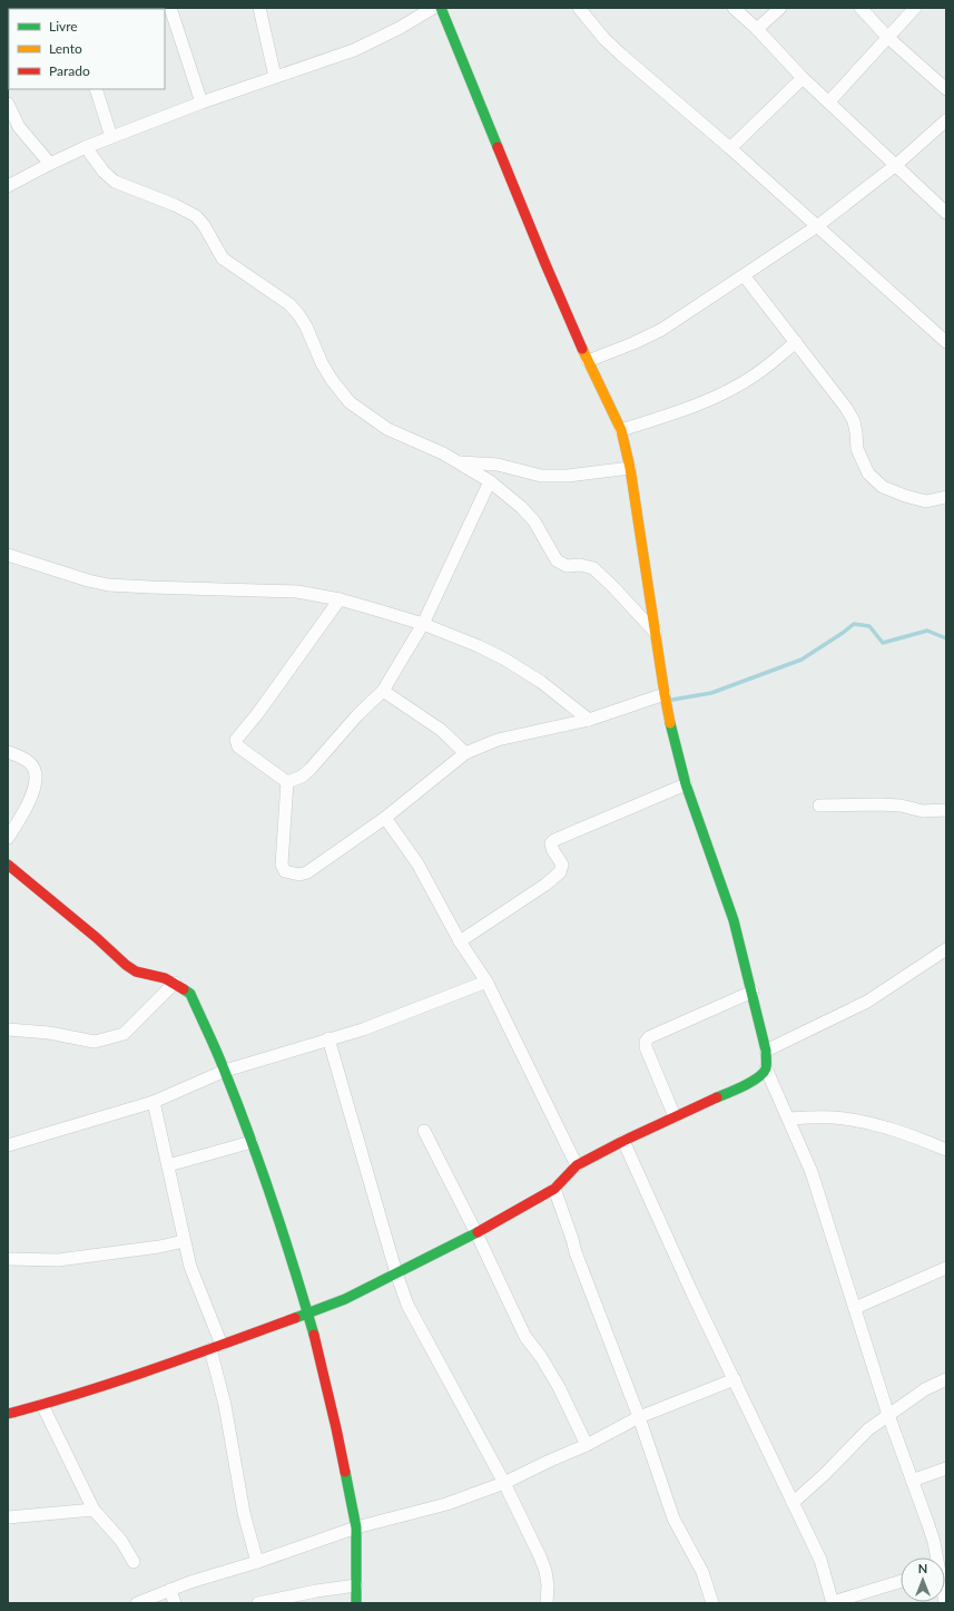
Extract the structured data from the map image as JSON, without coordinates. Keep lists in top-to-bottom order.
{
  "legend": ["Livre", "Lento", "Parado"],
  "north": "top"
}
